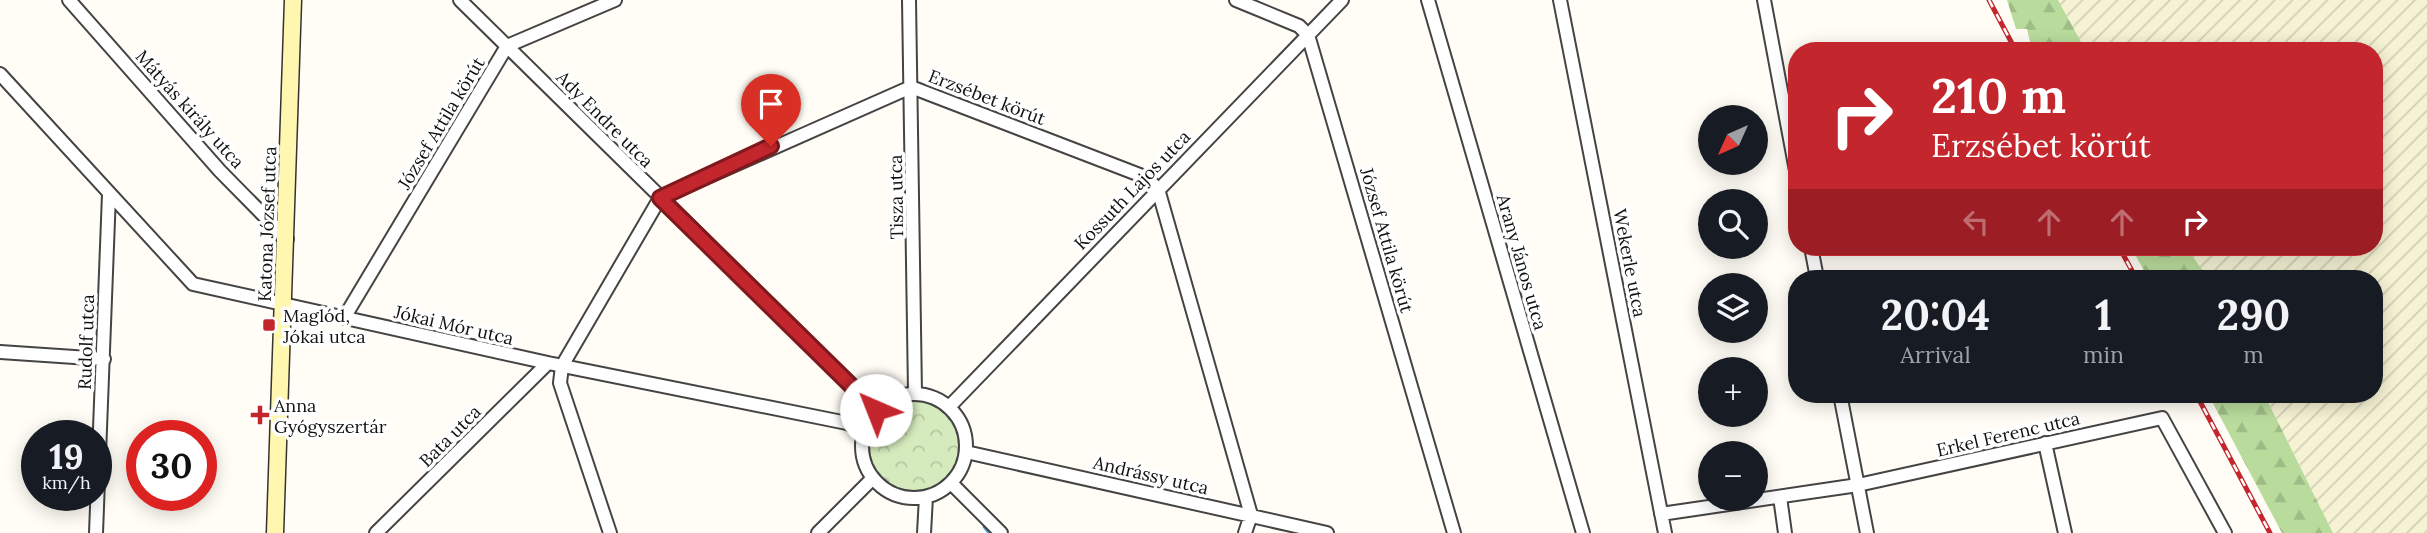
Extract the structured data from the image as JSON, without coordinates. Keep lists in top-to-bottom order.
{
  "streets": {
    "main road": ["Katona József utca"],
    "street": [
      "Erzsébet körút",
      "Mátyás király utca",
      "Ady Endre utca",
      "József Attila körút",
      "Kossuth Lajos utca",
      "Tisza utca",
      "Arany János utca",
      "Wekerle utca",
      "Jókai Mór utca",
      "Rudolf utca",
      "Erkel Ferenc utca",
      "Bata utca",
      "Andrássy utca"
    ]
  },
  "crossings": [
    ["Erzsébet körút", "Ady Endre utca"],
    ["Erzsébet körút", "Kossuth Lajos utca"],
    ["Erzsébet körút", "Tisza utca"],
    ["Mátyás király utca", "Katona József utca"],
    ["Ady Endre utca", "József Attila körút"],
    ["Ady Endre utca", "Kossuth Lajos utca"],
    ["Ady Endre utca", "Tisza utca"],
    ["Ady Endre utca", "Jókai Mór utca"],
    ["Ady Endre utca", "Andrássy utca"],
    ["József Attila körút", "Kossuth Lajos utca"],
    ["József Attila körút", "Jókai Mór utca"],
    ["Kossuth Lajos utca", "Tisza utca"],
    ["Kossuth Lajos utca", "Jókai Mór utca"],
    ["Kossuth Lajos utca", "Andrássy utca"],
    ["Tisza utca", "Jókai Mór utca"],
    ["Tisza utca", "Andrássy utca"],
    ["Katona József utca", "Jókai Mór utca"],
    ["Wekerle utca", "Erkel Ferenc utca"],
    ["Jókai Mór utca", "Rudolf utca"],
    ["Jókai Mór utca", "Bata utca"],
    ["Jókai Mór utca", "Andrássy utca"]
  ],
  "places": {
    "transit": ["Maglód, Jókai utca"],
    "health": ["Anna Gyógyszertár"]
  },
  "north": "bottom left",
  "page": {
    "turn": ["210 m", "Erzsébet körút"],
    "map_buttons": ["+", "−"],
    "eta": [
      "20:04",
      "Arrival",
      "1",
      "min",
      "290",
      "m"
    ],
    "speed": "19 km/h",
    "limit": "30"
  }
}
